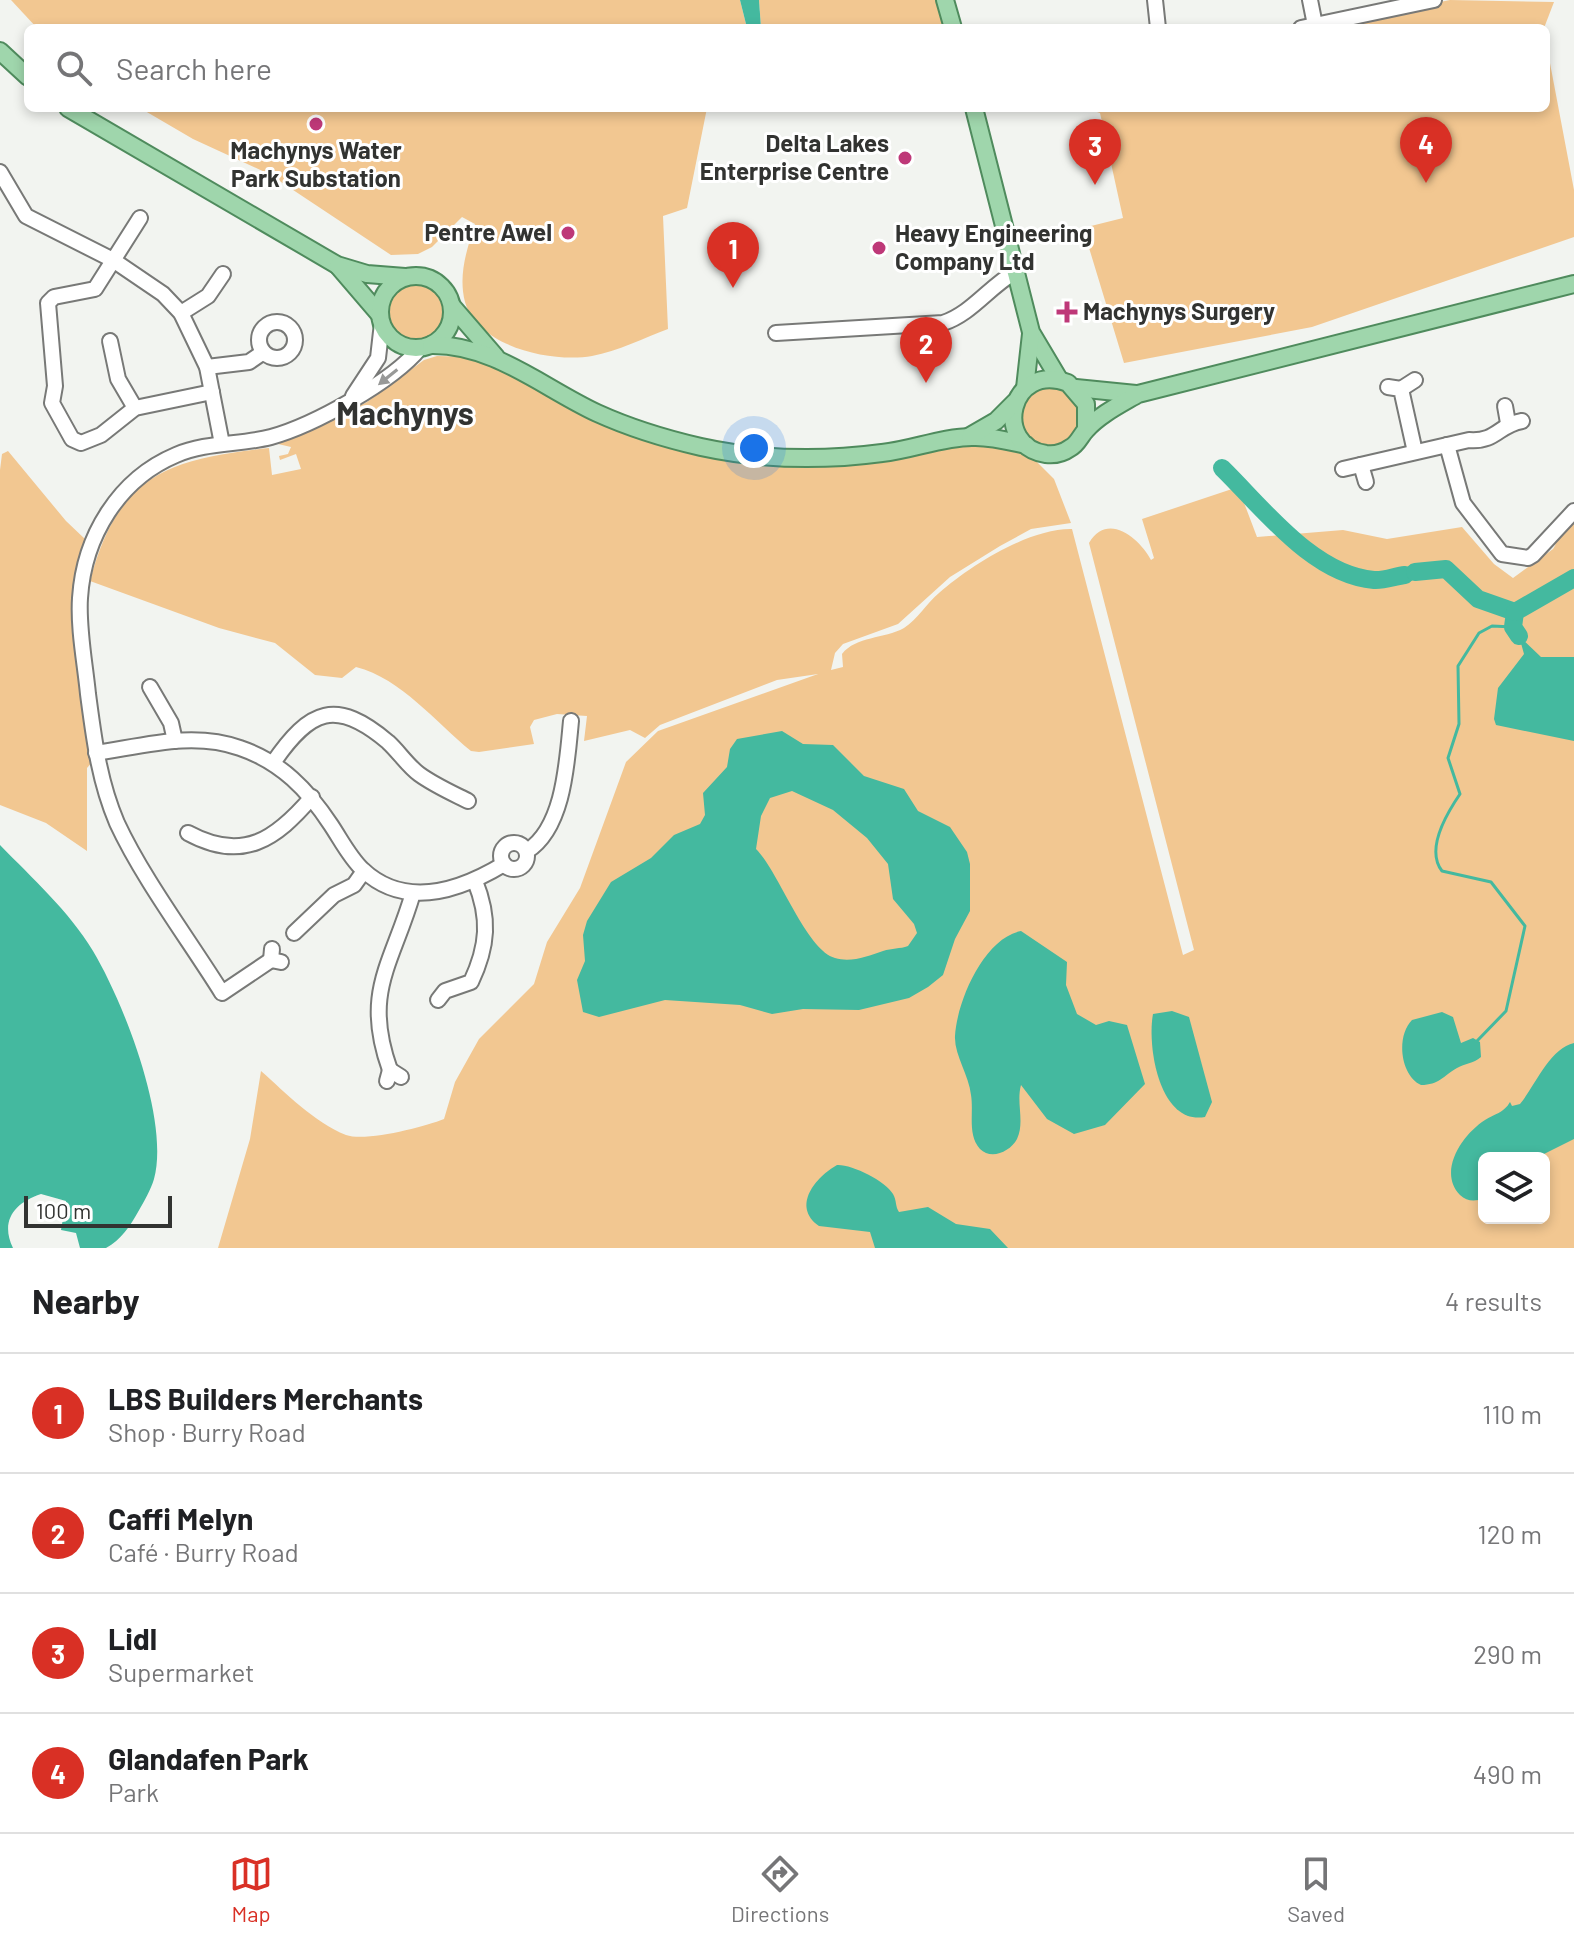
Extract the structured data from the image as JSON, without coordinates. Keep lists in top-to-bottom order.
{
  "districts": ["Machynys"],
  "places": {
    "other": [
      "Machynys Water Park Substation",
      "Delta Lakes Enterprise Centre",
      "Pentre Awel",
      "Heavy Engineering Company Ltd"
    ],
    "health": ["Machynys Surgery"]
  },
  "scale_bar": "100 m",
  "page": {
    "search": "Search here",
    "pins": [
      "4",
      "3",
      "1",
      "2"
    ],
    "scale": "100 m",
    "heading": ["Nearby", "4 results"],
    "list": [
      {
        "mark": "1",
        "name": "LBS Builders Merchants",
        "note": "Shop · Burry Road",
        "value": "110 m"
      },
      {
        "mark": "2",
        "name": "Caffi Melyn",
        "note": "Café · Burry Road",
        "value": "120 m"
      },
      {
        "mark": "3",
        "name": "Lidl",
        "note": "Supermarket",
        "value": "290 m"
      },
      {
        "mark": "4",
        "name": "Glandafen Park",
        "note": "Park",
        "value": "490 m"
      }
    ],
    "nav": ["Map", "Directions", "Saved"]
  }
}
